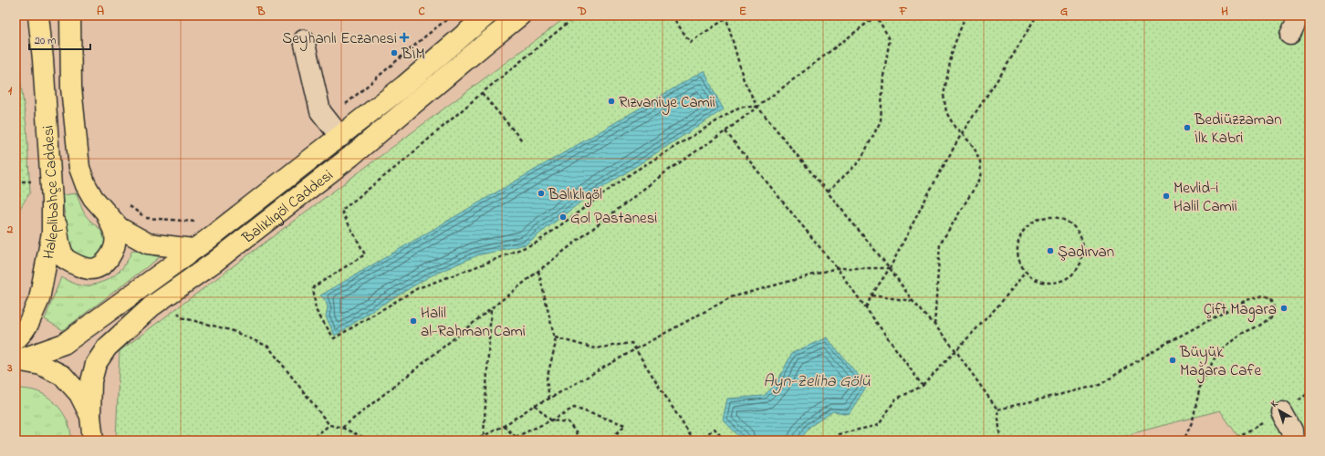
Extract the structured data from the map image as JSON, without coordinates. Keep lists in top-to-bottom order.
{
  "streets": {
    "main road": ["Haleplibahçe Caddesi", "Balıklıgöl Caddesi"]
  },
  "crossings": [
    ["Haleplibahçe Caddesi", "Balıklıgöl Caddesi"]
  ],
  "water": ["Ayn-Zeliha Gölü"],
  "places": {
    "health": ["Seyhanlı Eczanesi"],
    "other": [
      "BİM",
      "Rızvaniye Camii",
      "Bediüzzaman İlk Kabri",
      "Balıklıgöl",
      "Mevlid-i Halil Camii",
      "Gol Pastanesi",
      "Şadırvan",
      "Çift Magara",
      "Halil al-Rahman Cami",
      "Büyük Mağara Cafe"
    ]
  },
  "scale_bar": "20 m",
  "north": "top left",
  "grid": {
    "columns": [
      "A",
      "B",
      "C",
      "D",
      "E",
      "F",
      "G",
      "H"
    ],
    "rows": ["1", "2", "3"]
  }
}
